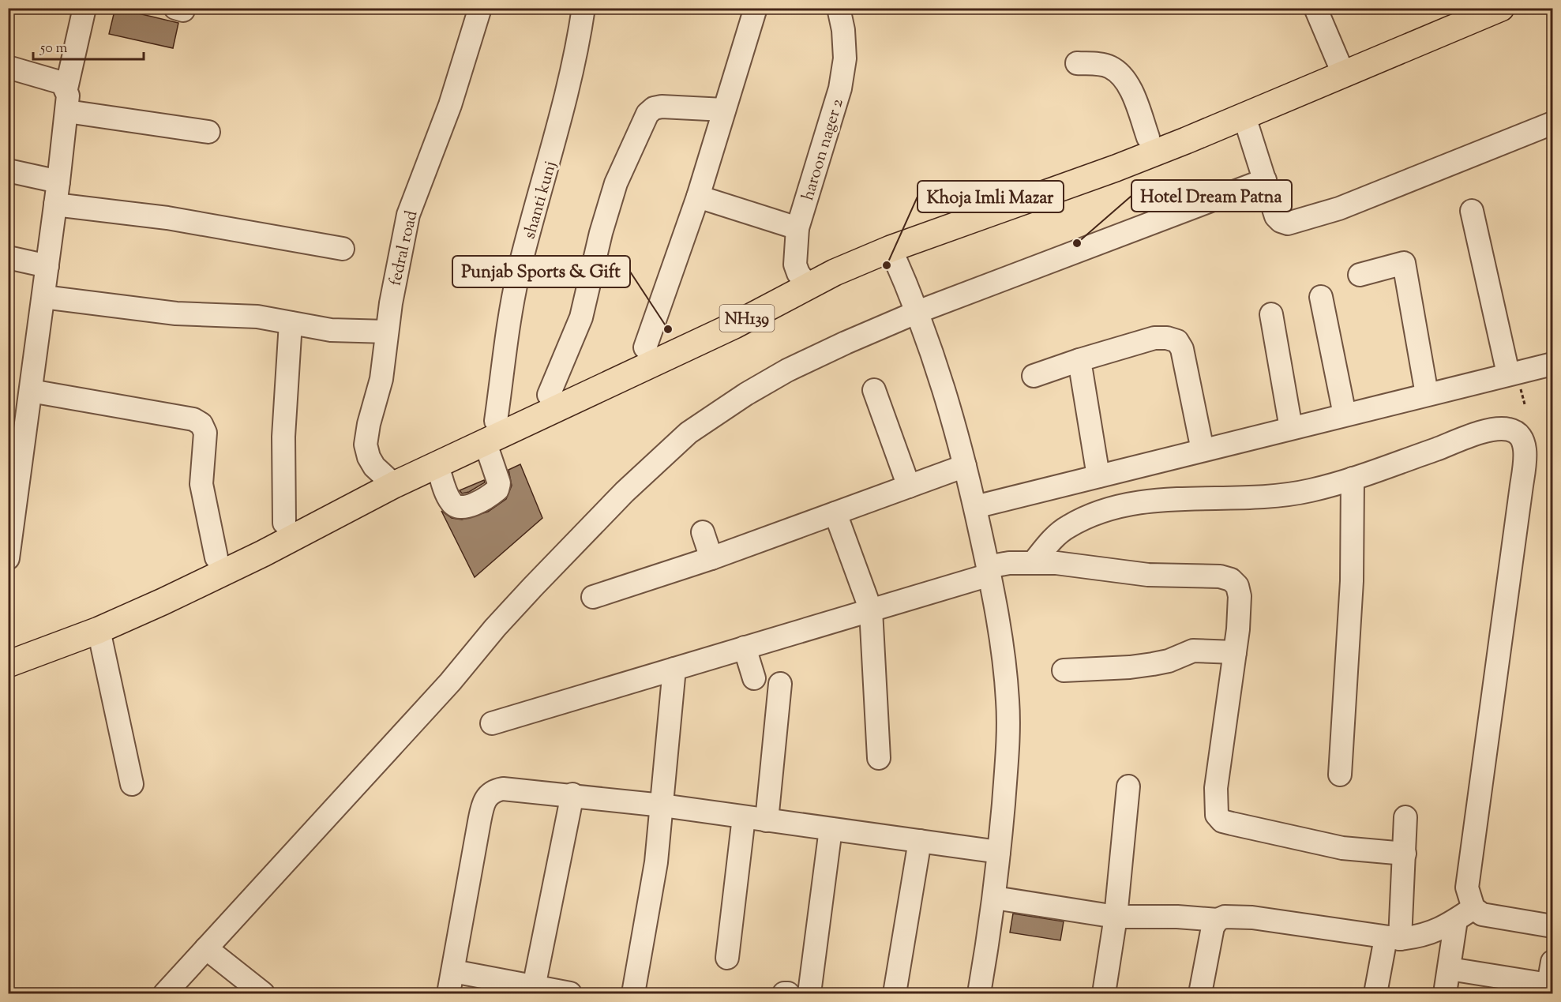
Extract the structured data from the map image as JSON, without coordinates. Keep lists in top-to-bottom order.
{
  "streets": {
    "highway": ["NH139"],
    "street": ["haroon nager 2", "shanti kunj", "fedral road"]
  },
  "crossings": [
    ["haroon nager 2", "NH139"],
    ["shanti kunj", "NH139"],
    ["fedral road", "NH139"]
  ],
  "places": ["Hotel Dream Patna", "Khoja Imli Mazar", "Punjab Sports & Gift"],
  "scale_bar": "50 m"
}
